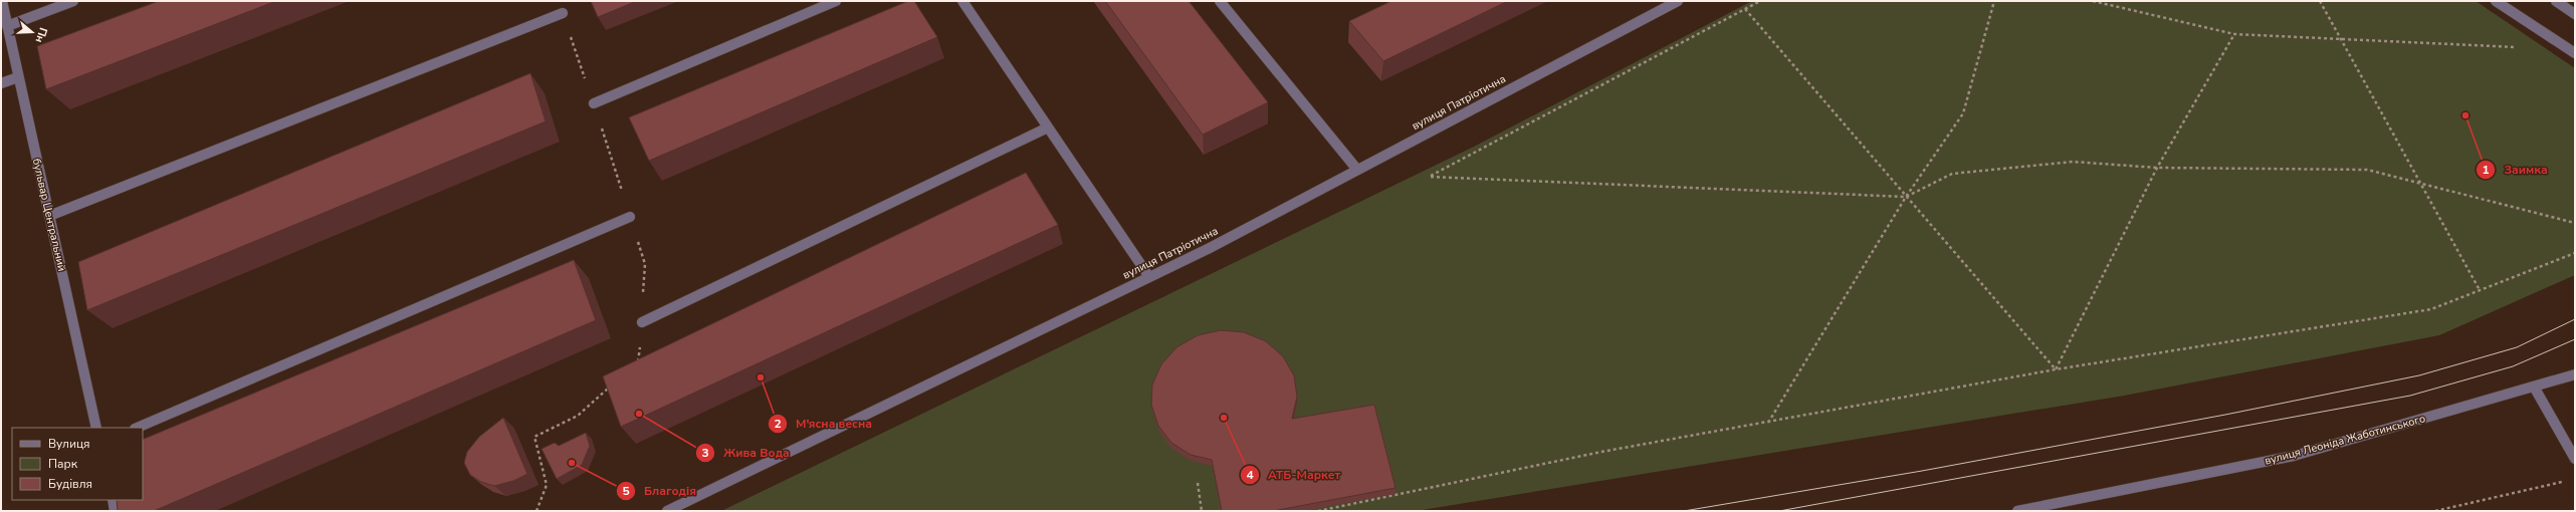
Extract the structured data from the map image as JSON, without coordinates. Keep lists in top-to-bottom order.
{
  "streets": {
    "street": ["вулиця Патріотична", "бульвар Центральний", "вулиця Леоніда Жаботинського"]
  },
  "places": [
    "Заимка",
    "М'ясна весна",
    "Жива Вода",
    "АТБ-Маркет",
    "Благодія"
  ],
  "legend": ["Вулиця", "Парк", "Будівля"],
  "north": "right"
}
